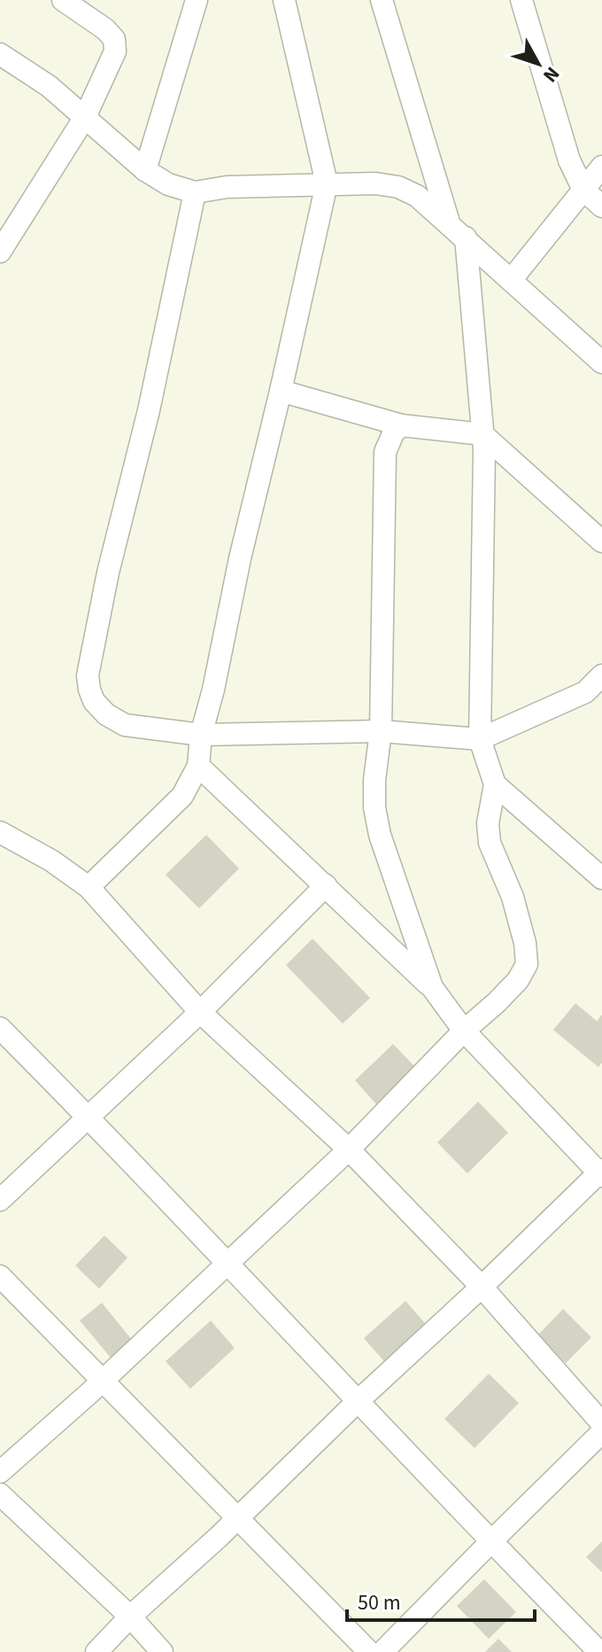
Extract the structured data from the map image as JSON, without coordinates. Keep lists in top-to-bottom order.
{
  "scale_bar": "50 m",
  "north": "bottom right"
}
